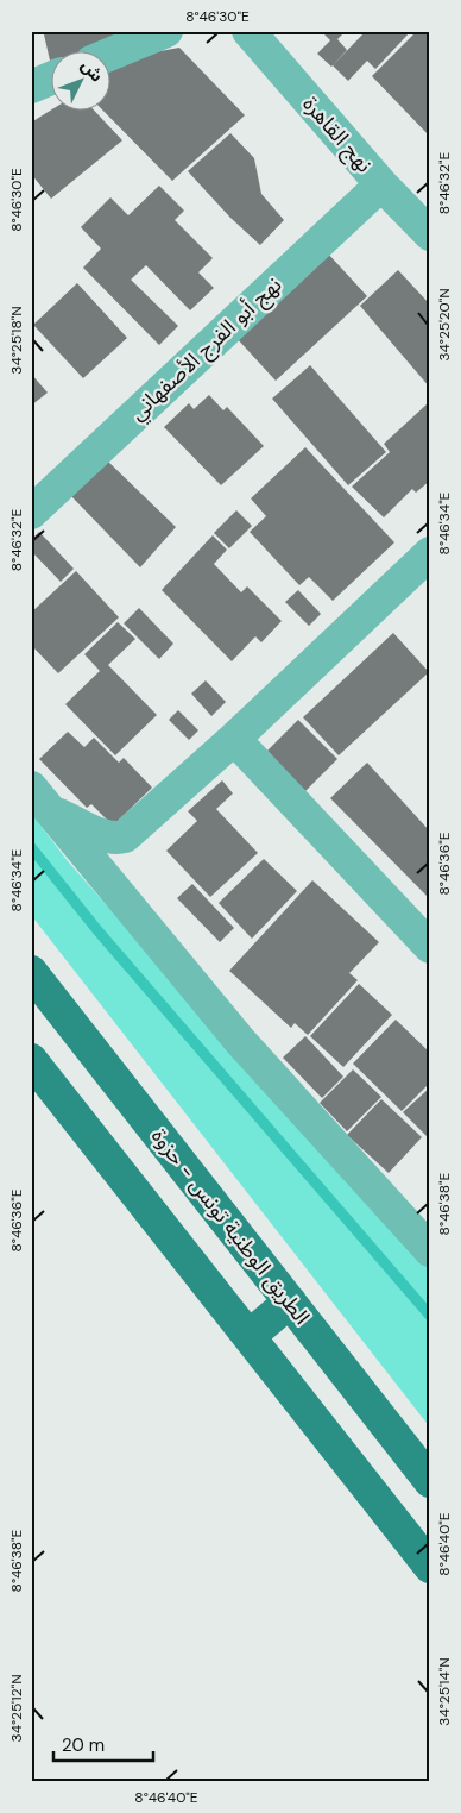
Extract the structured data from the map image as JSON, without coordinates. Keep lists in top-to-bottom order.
{
  "streets": {
    "main road": ["الطريق الوطنية تونس - حزوة"],
    "street": ["نهج القاهرة", "نهج أبو الفرج الأصفهاني"]
  },
  "crossings": [
    ["نهج القاهرة", "نهج أبو الفرج الأصفهاني"]
  ],
  "scale_bar": "20 m",
  "north": "top right",
  "coordinates": [
    "8°46'30\"E",
    "8°46'32\"E",
    "34°25'20\"N",
    "34°25'18\"N",
    "8°46'34\"E",
    "8°46'36\"E",
    "8°46'38\"E",
    "8°46'40\"E",
    "34°25'14\"N",
    "34°25'12\"N"
  ]
}
